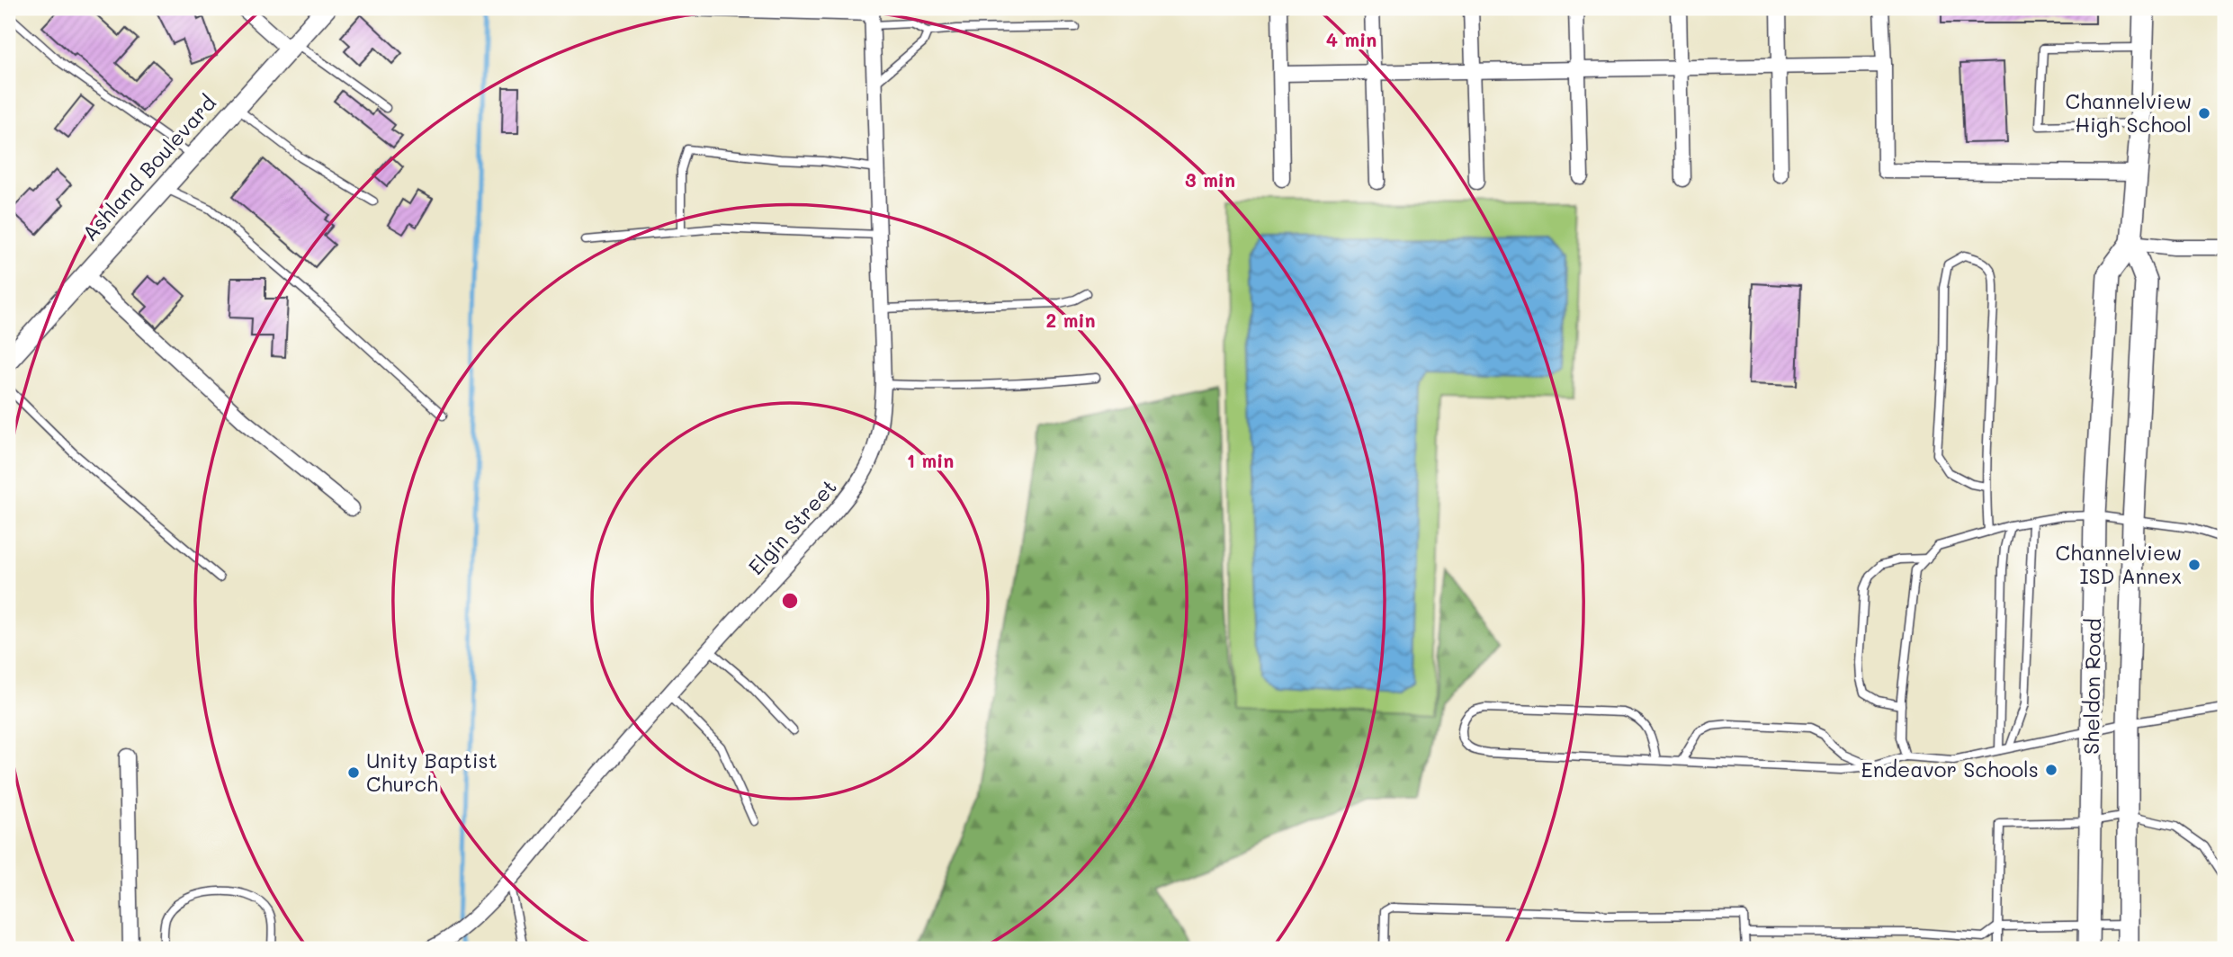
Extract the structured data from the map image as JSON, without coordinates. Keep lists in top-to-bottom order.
{
  "streets": {
    "main road": ["Sheldon Road"],
    "street": ["Ashland Boulevard", "Elgin Street"]
  },
  "places": [
    "Channelview High School",
    "Channelview ISD Annex",
    "Endeavor Schools",
    "Unity Baptist Church"
  ],
  "rings": [
    "4 min",
    "3 min",
    "2 min",
    "1 min"
  ]
}
